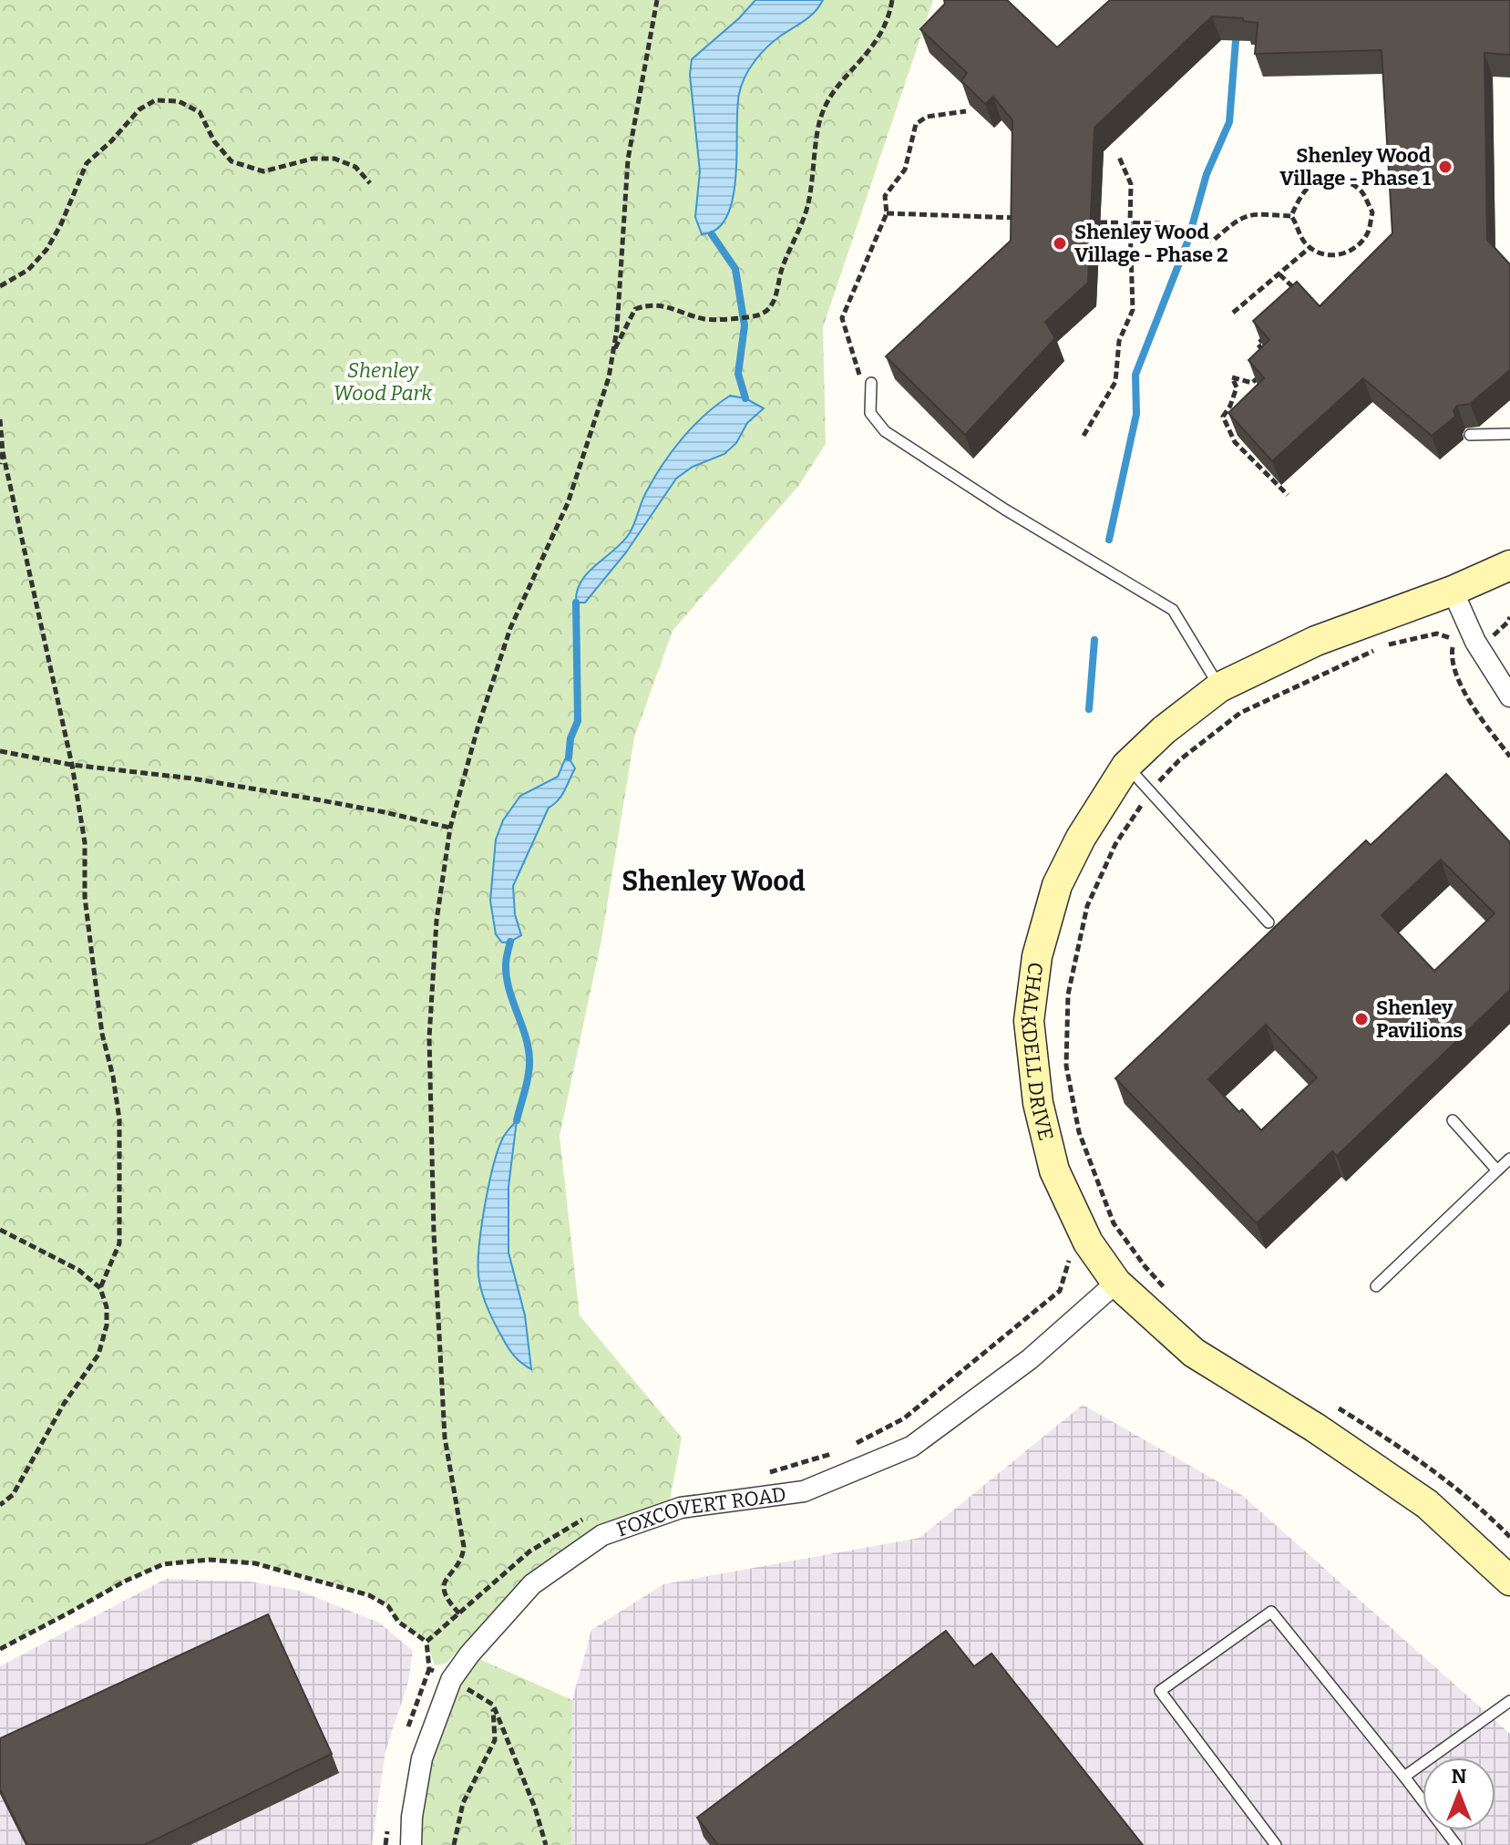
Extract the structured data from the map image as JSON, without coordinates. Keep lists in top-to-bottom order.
{
  "streets": {
    "street": ["CHALKDELL DRIVE", "FOXCOVERT ROAD"]
  },
  "crossings": [
    ["CHALKDELL DRIVE", "FOXCOVERT ROAD"]
  ],
  "districts": ["Shenley Wood"],
  "parks": ["Shenley Wood Park"],
  "places": ["Shenley Wood Village - Phase 1", "Shenley Wood Village - Phase 2", "Shenley Pavilions"],
  "north": "top"
}
